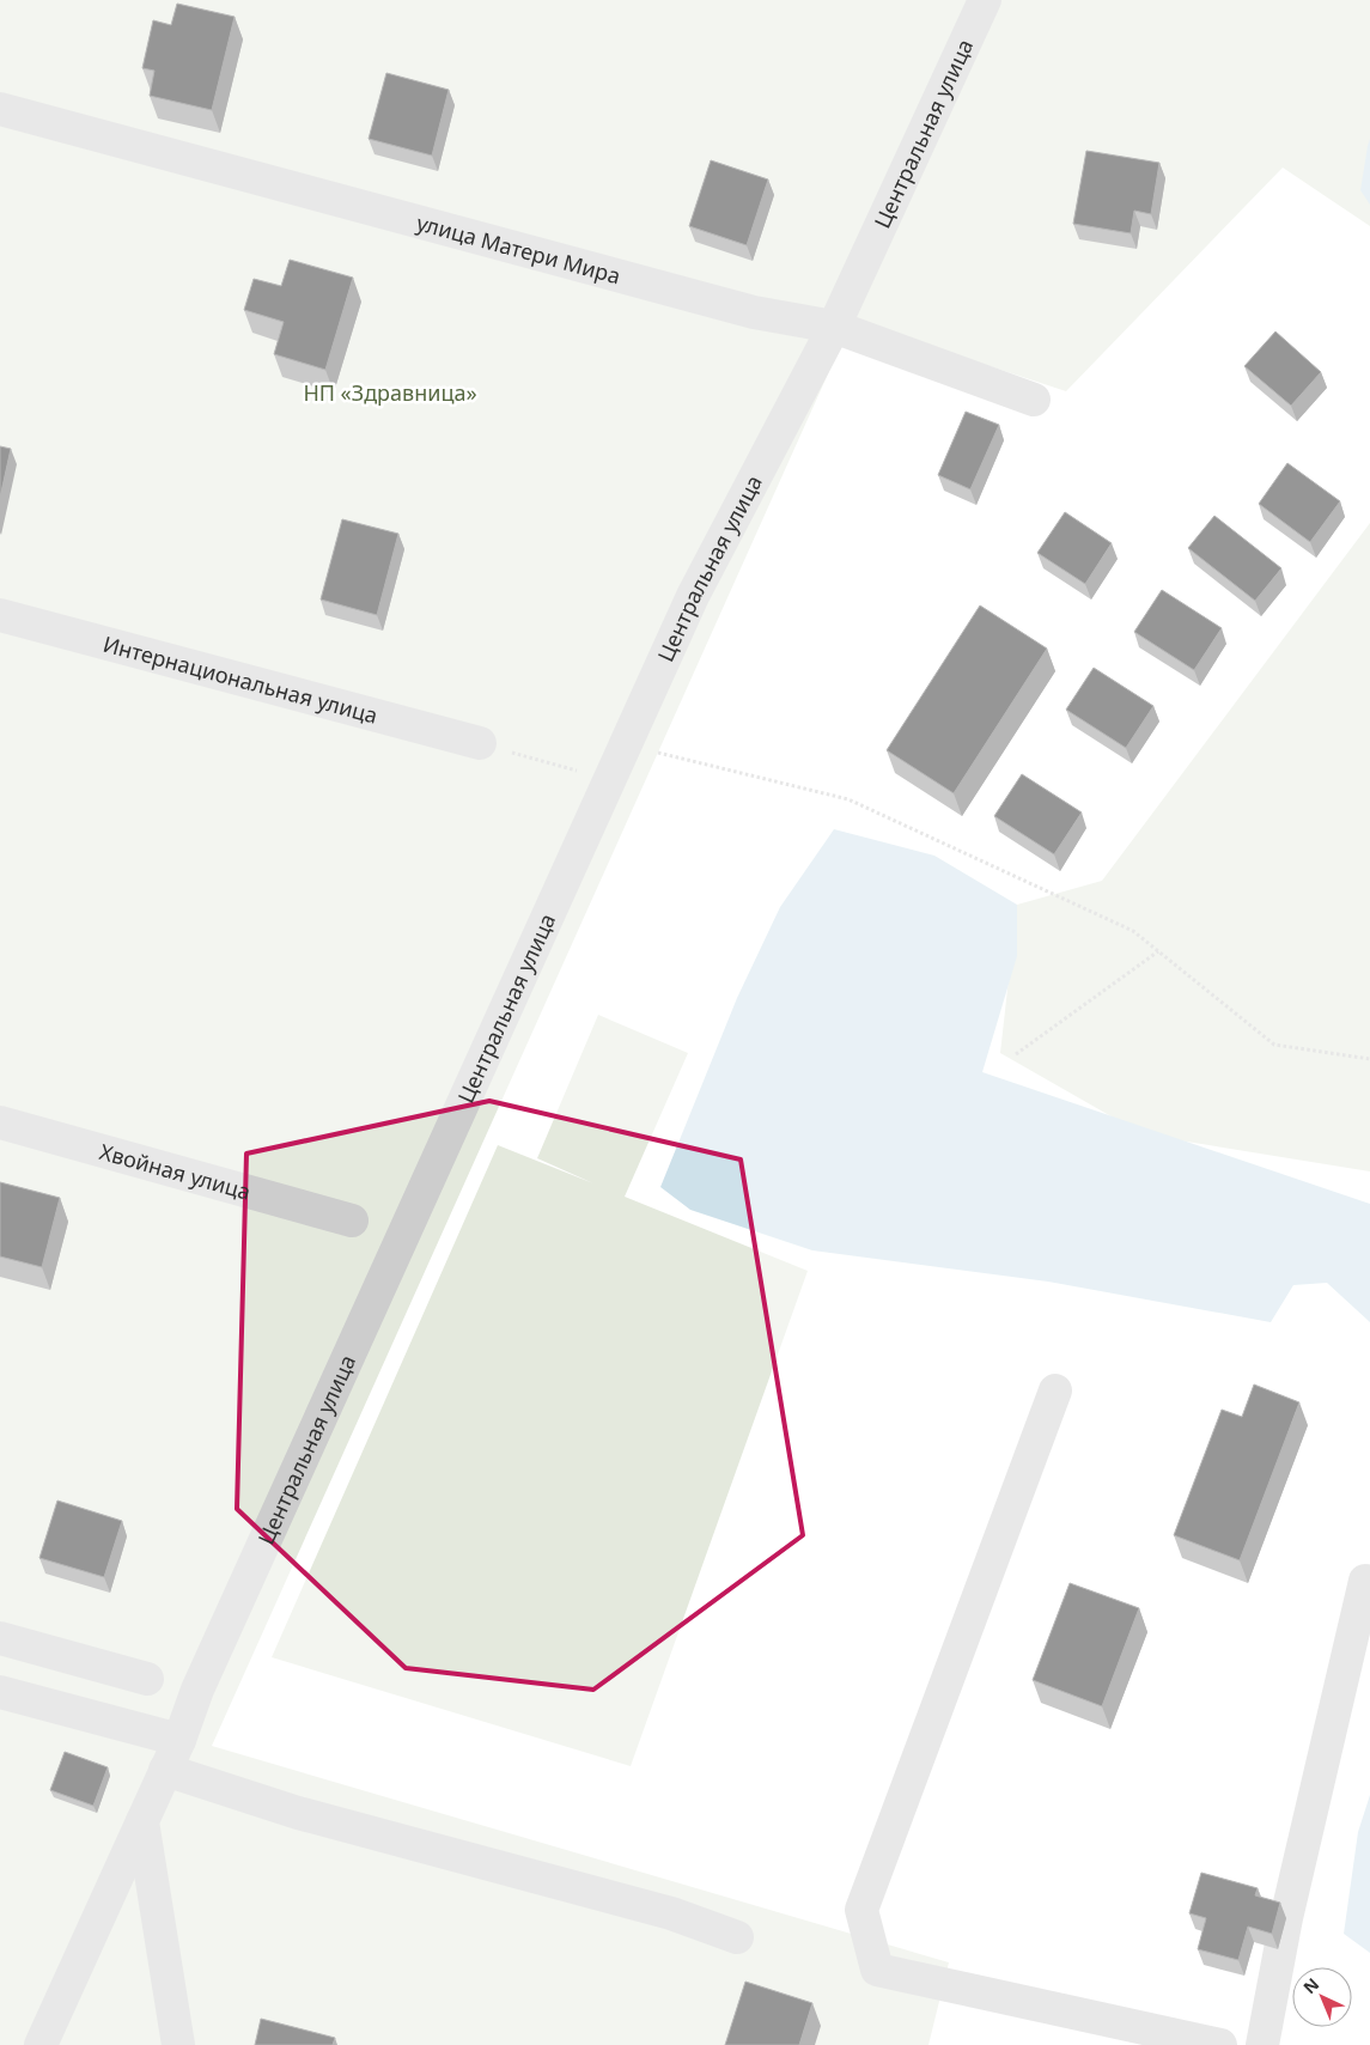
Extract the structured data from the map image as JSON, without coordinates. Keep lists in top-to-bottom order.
{
  "streets": {
    "street": [
      "Центральная улица",
      "улица Матери Мира",
      "Интернациональная улица",
      "Хвойная улица"
    ]
  },
  "crossings": [
    ["Центральная улица", "улица Матери Мира"]
  ],
  "parks": ["НП «Здравница»"],
  "north": "top left"
}
